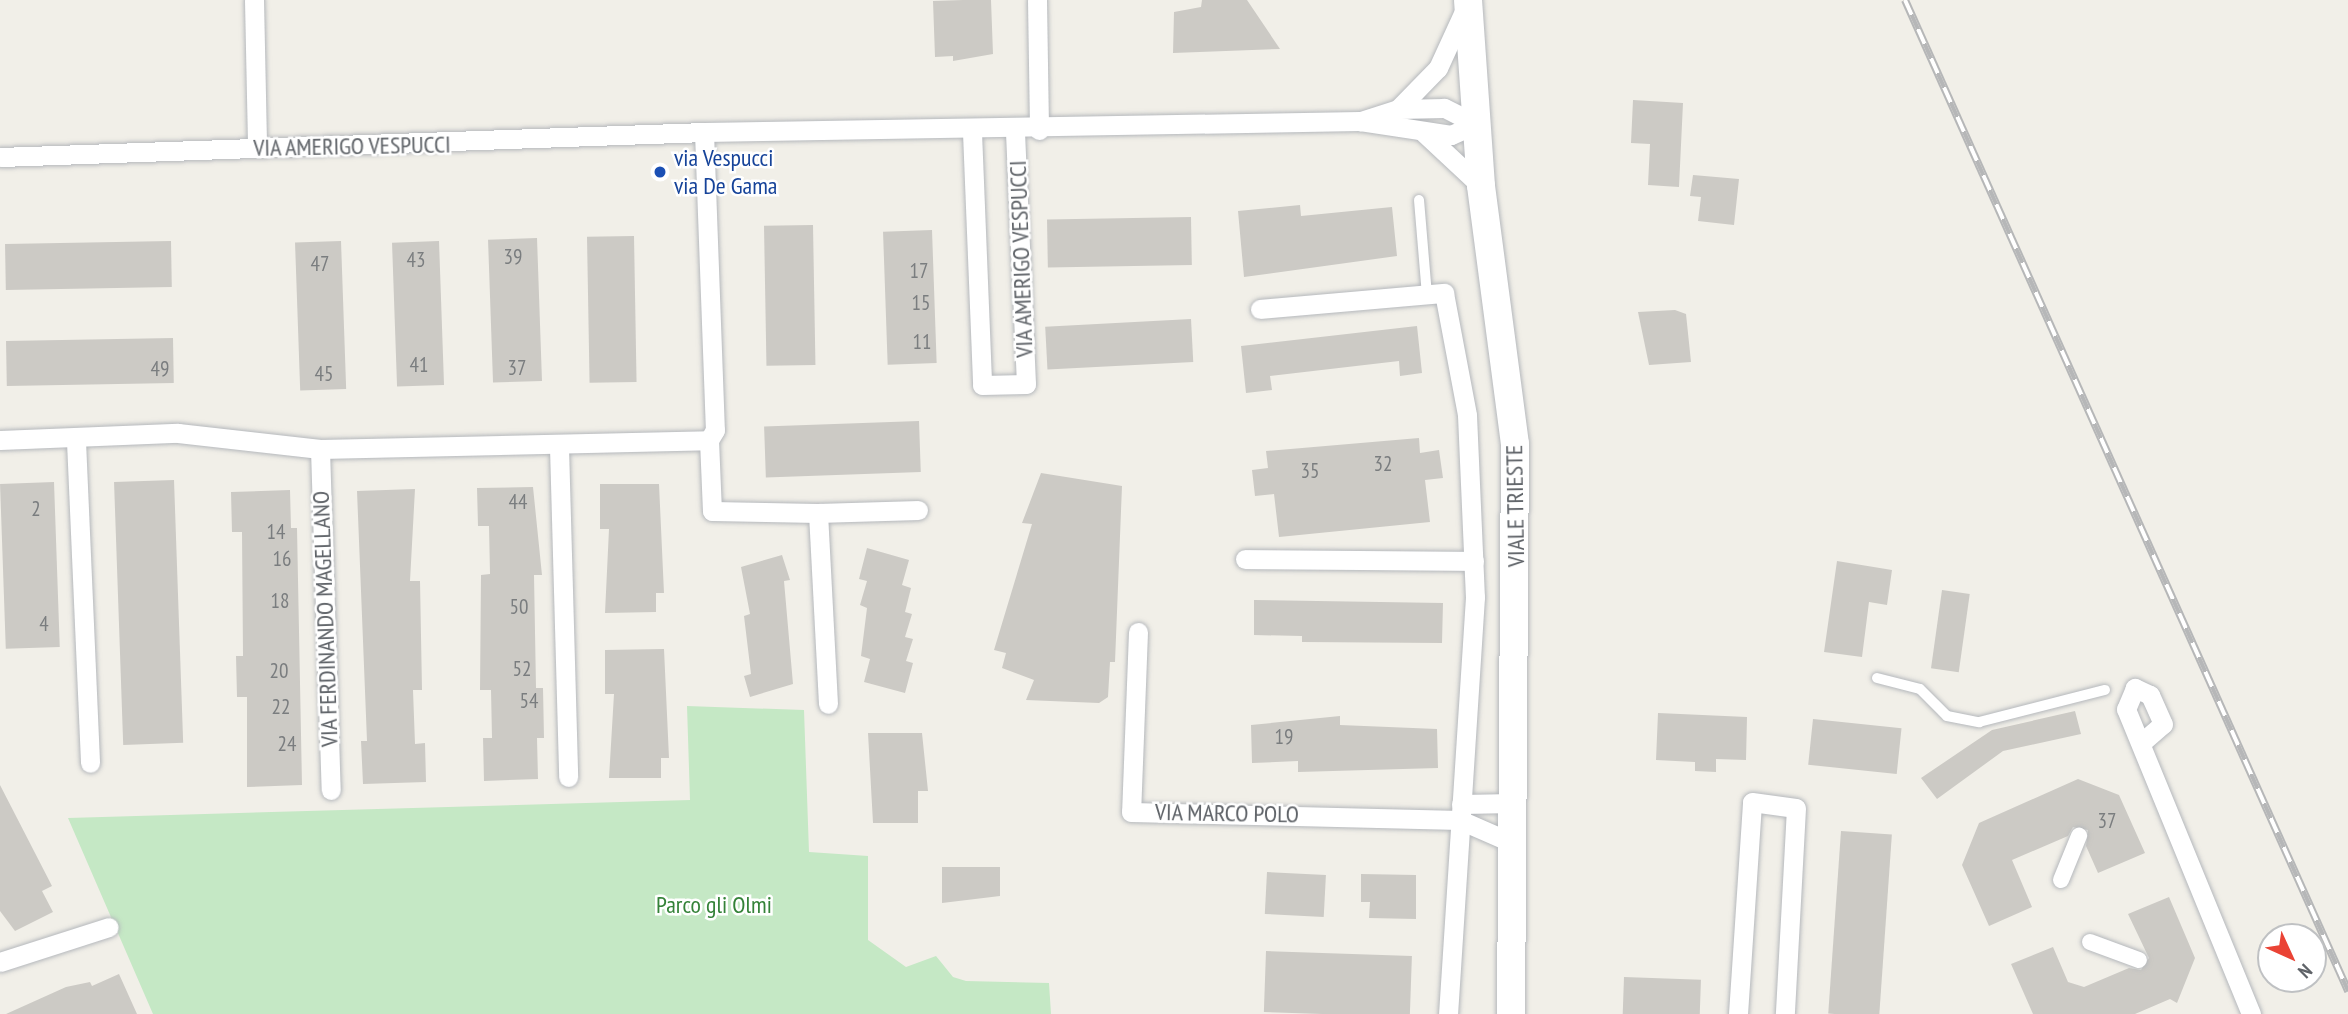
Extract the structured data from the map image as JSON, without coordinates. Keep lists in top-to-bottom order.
{
  "streets": {
    "main road": ["VIALE TRIESTE"],
    "street": ["VIA AMERIGO VESPUCCI", "VIA FERDINANDO MAGELLANO", "VIA MARCO POLO"]
  },
  "crossings": [
    ["VIA AMERIGO VESPUCCI", "VIALE TRIESTE"],
    ["VIALE TRIESTE", "VIA MARCO POLO"]
  ],
  "parks": ["Parco gli Olmi"],
  "places": ["via Vespucci via De Gama"],
  "house_numbers": [
    "39",
    "43",
    "47",
    "17",
    "15",
    "11",
    "41",
    "37",
    "49",
    "45",
    "32",
    "35",
    "44",
    "2",
    "14",
    "16",
    "18",
    "50",
    "4",
    "52",
    "20",
    "54",
    "22",
    "19",
    "24",
    "37"
  ],
  "north": "bottom right"
}
